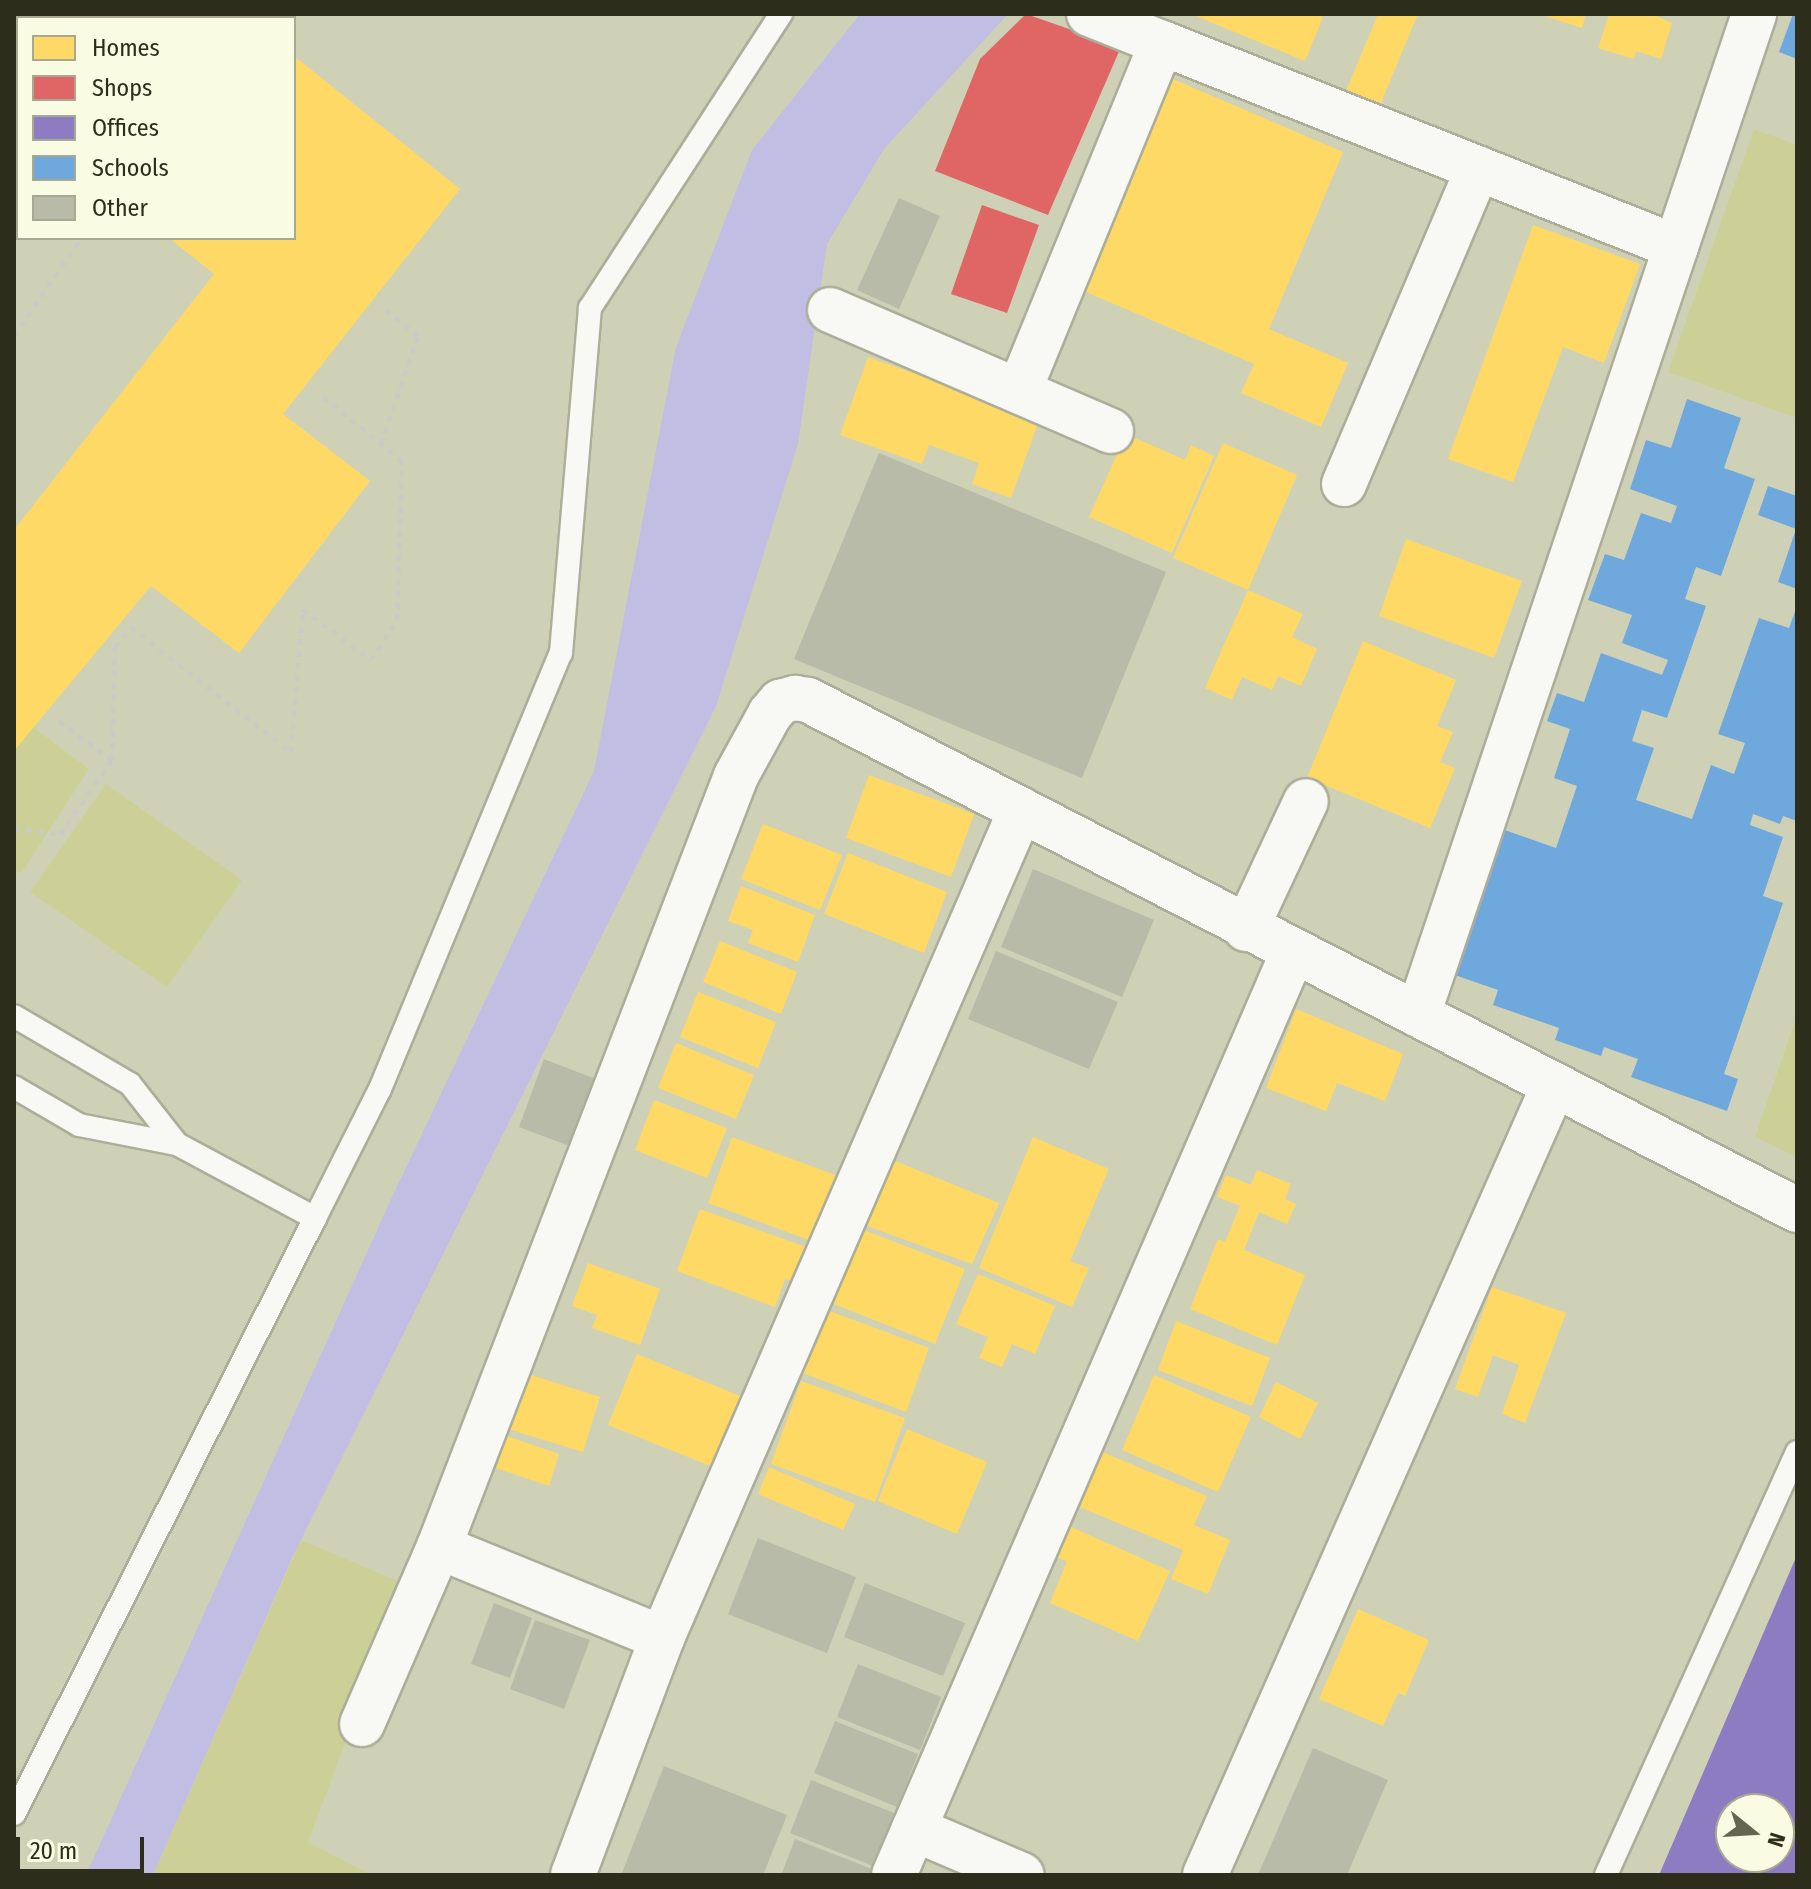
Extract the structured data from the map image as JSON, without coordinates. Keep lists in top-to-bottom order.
{
  "legend": [
    "Homes",
    "Shops",
    "Offices",
    "Schools",
    "Other"
  ],
  "scale_bar": "20 m",
  "north": "right"
}
